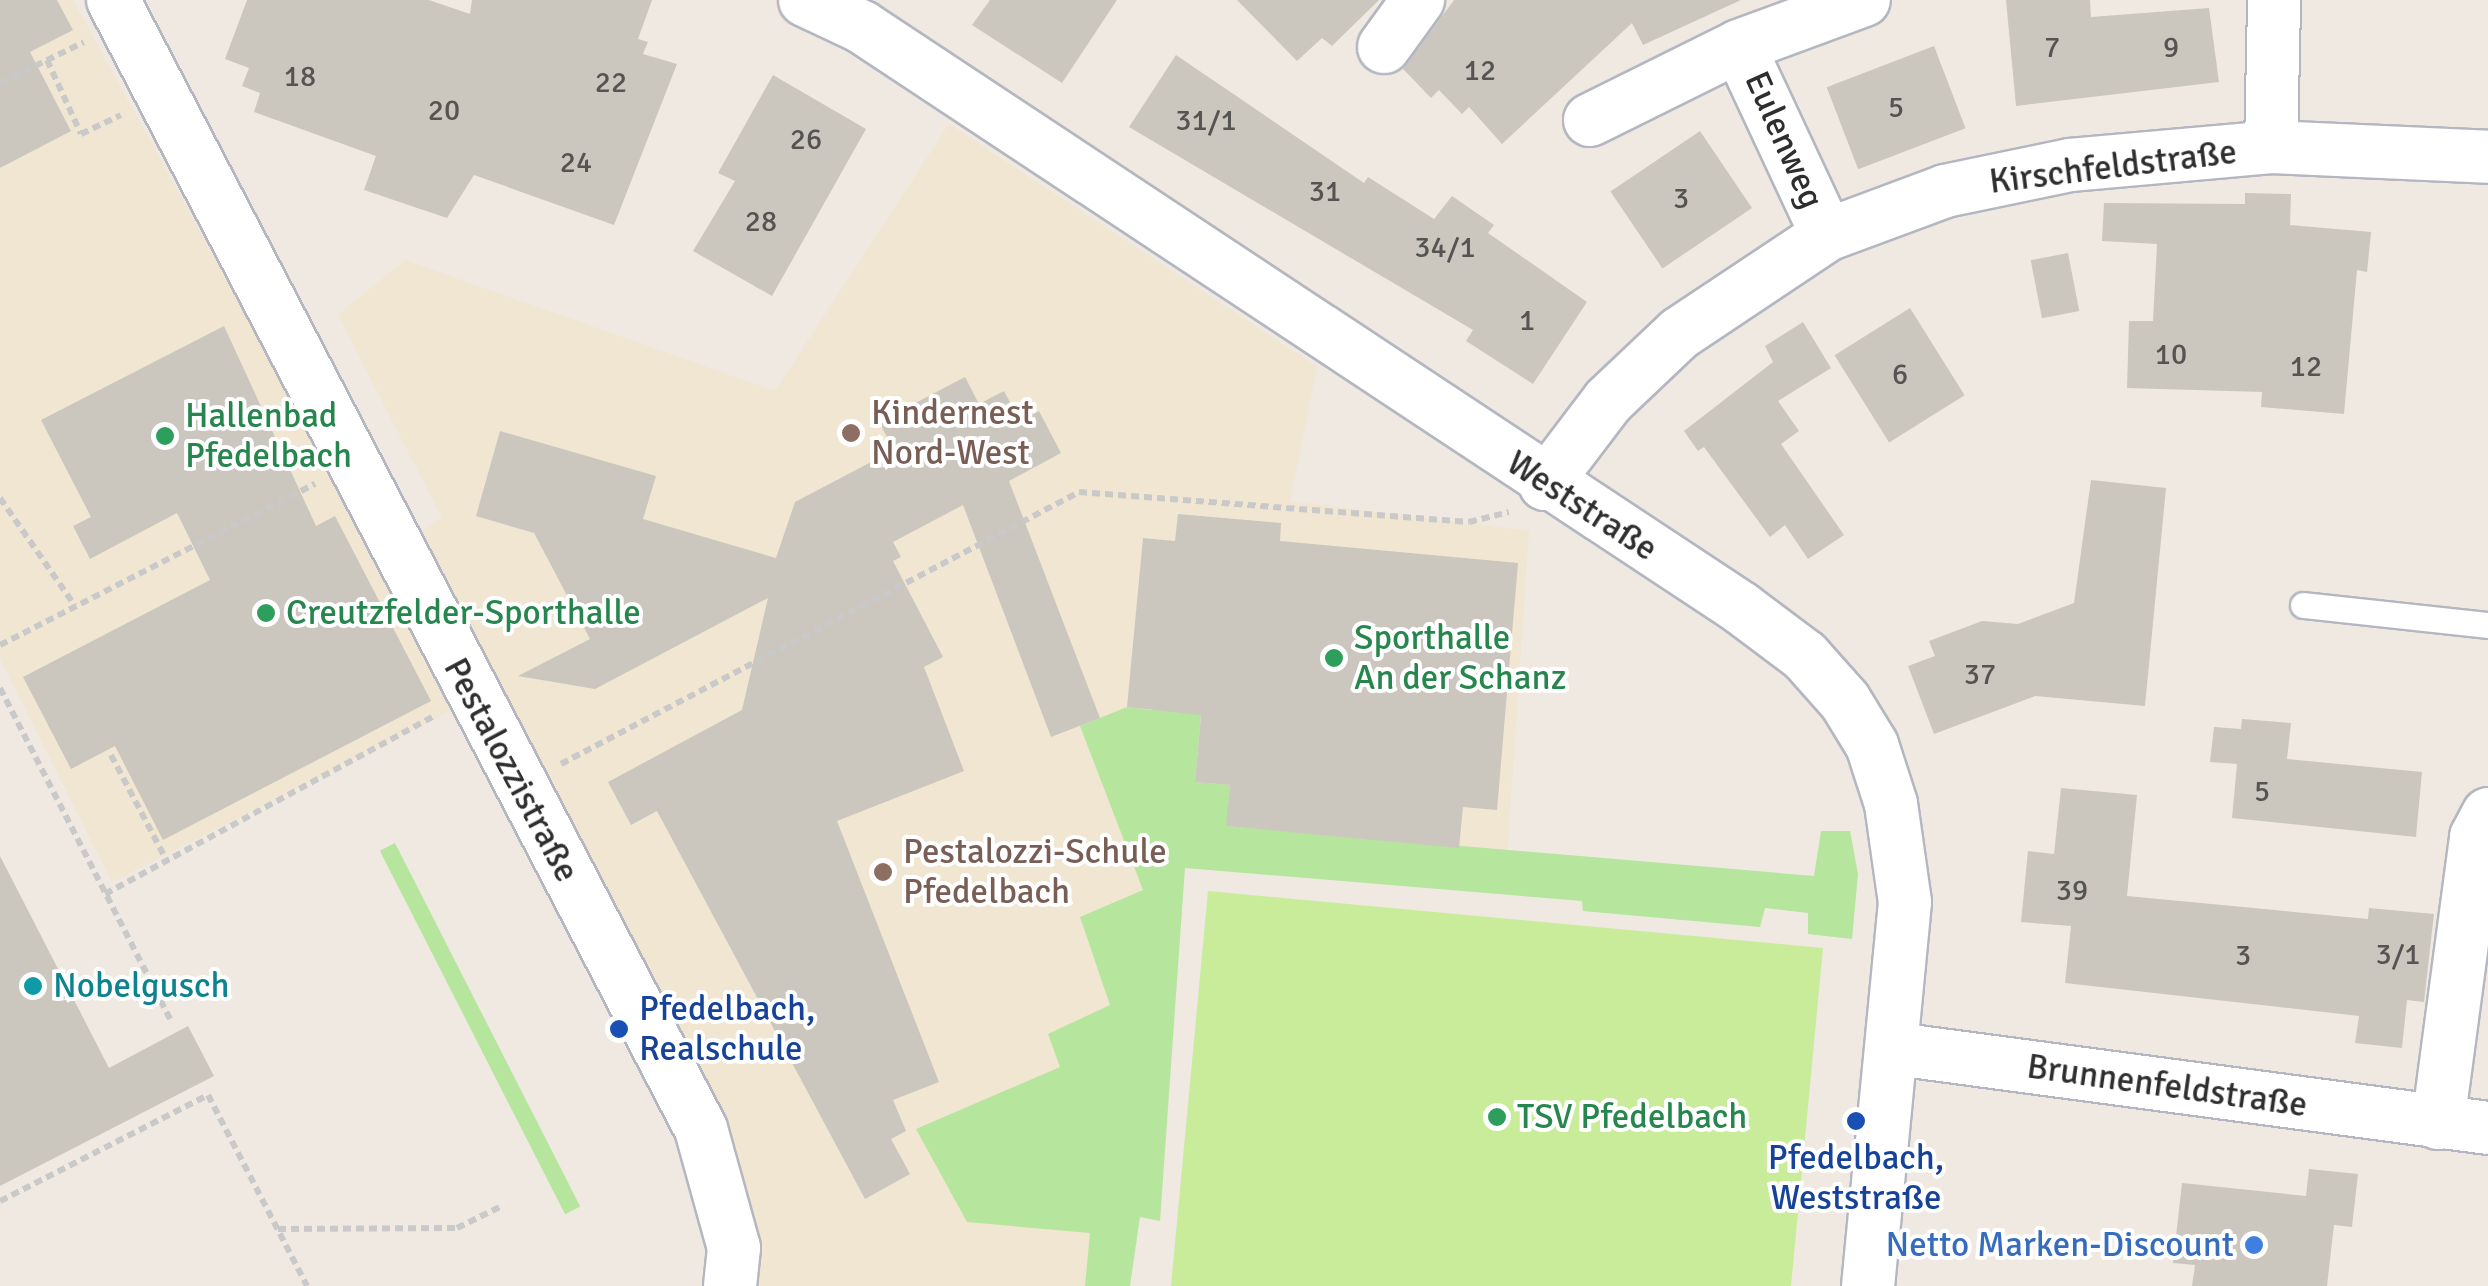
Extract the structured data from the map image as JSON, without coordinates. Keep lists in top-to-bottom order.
{
  "streets": {
    "street": [
      "Eulenweg",
      "Kirschfeldstraße",
      "Weststraße",
      "Pestalozzistraße",
      "Brunnenfeldstraße"
    ]
  },
  "crossings": [
    ["Eulenweg", "Kirschfeldstraße"],
    ["Kirschfeldstraße", "Weststraße"],
    ["Weststraße", "Brunnenfeldstraße"]
  ],
  "places": [
    "Kindernest Nord-West",
    "Hallenbad Pfedelbach",
    "Creutzfelder-Sporthalle",
    "Sporthalle An der Schanz",
    "Pestalozzi-Schule Pfedelbach",
    "Nobelgusch",
    "Pfedelbach, Realschule",
    "TSV Pfedelbach",
    "Pfedelbach, Weststraße",
    "Netto Marken-Discount"
  ],
  "house_numbers": [
    "7",
    "9",
    "12",
    "18",
    "22",
    "5",
    "20",
    "31/1",
    "26",
    "24",
    "31",
    "3",
    "28",
    "34/1",
    "1",
    "10",
    "12",
    "6",
    "37",
    "5",
    "39",
    "3/1",
    "3"
  ]
}
